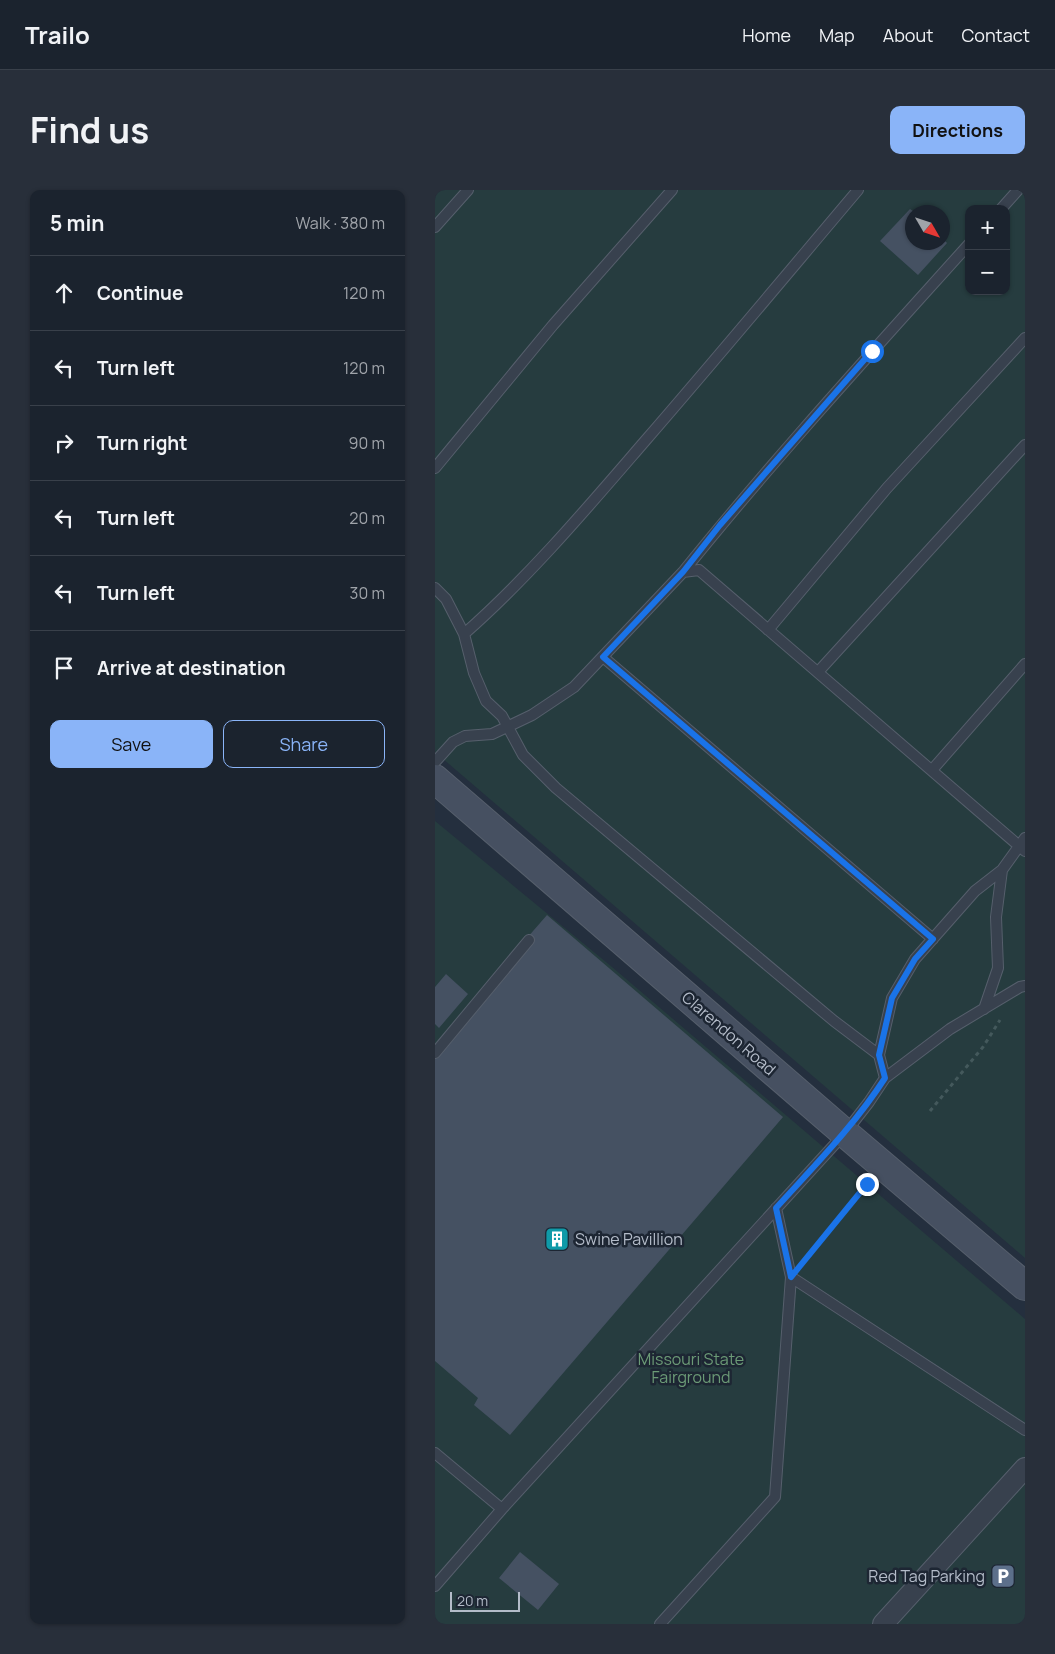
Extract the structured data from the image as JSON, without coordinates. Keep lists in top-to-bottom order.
{
  "streets": {
    "street": ["Clarendon Road"]
  },
  "parks": ["Missouri State Fairground"],
  "places": {
    "building": ["Swine Pavillion"],
    "parking": ["Red Tag Parking"]
  },
  "scale_bar": "20 m",
  "north": "bottom right",
  "page": {
    "header": "Trailo",
    "nav": [
      "Home",
      "Map",
      "About",
      "Contact"
    ],
    "title": "Find us",
    "buttons": [
      "Directions",
      ["Save", "Share"]
    ],
    "heading": ["5 min", "Walk · 380 m"],
    "map_buttons": ["+", "−"],
    "list": [
      ["Continue", "120 m"],
      ["Turn left", "120 m"],
      ["Turn right", "90 m"],
      ["Turn left", "20 m"],
      ["Turn left", "30 m"],
      "Arrive at destination"
    ],
    "scale": "20 m"
  }
}
